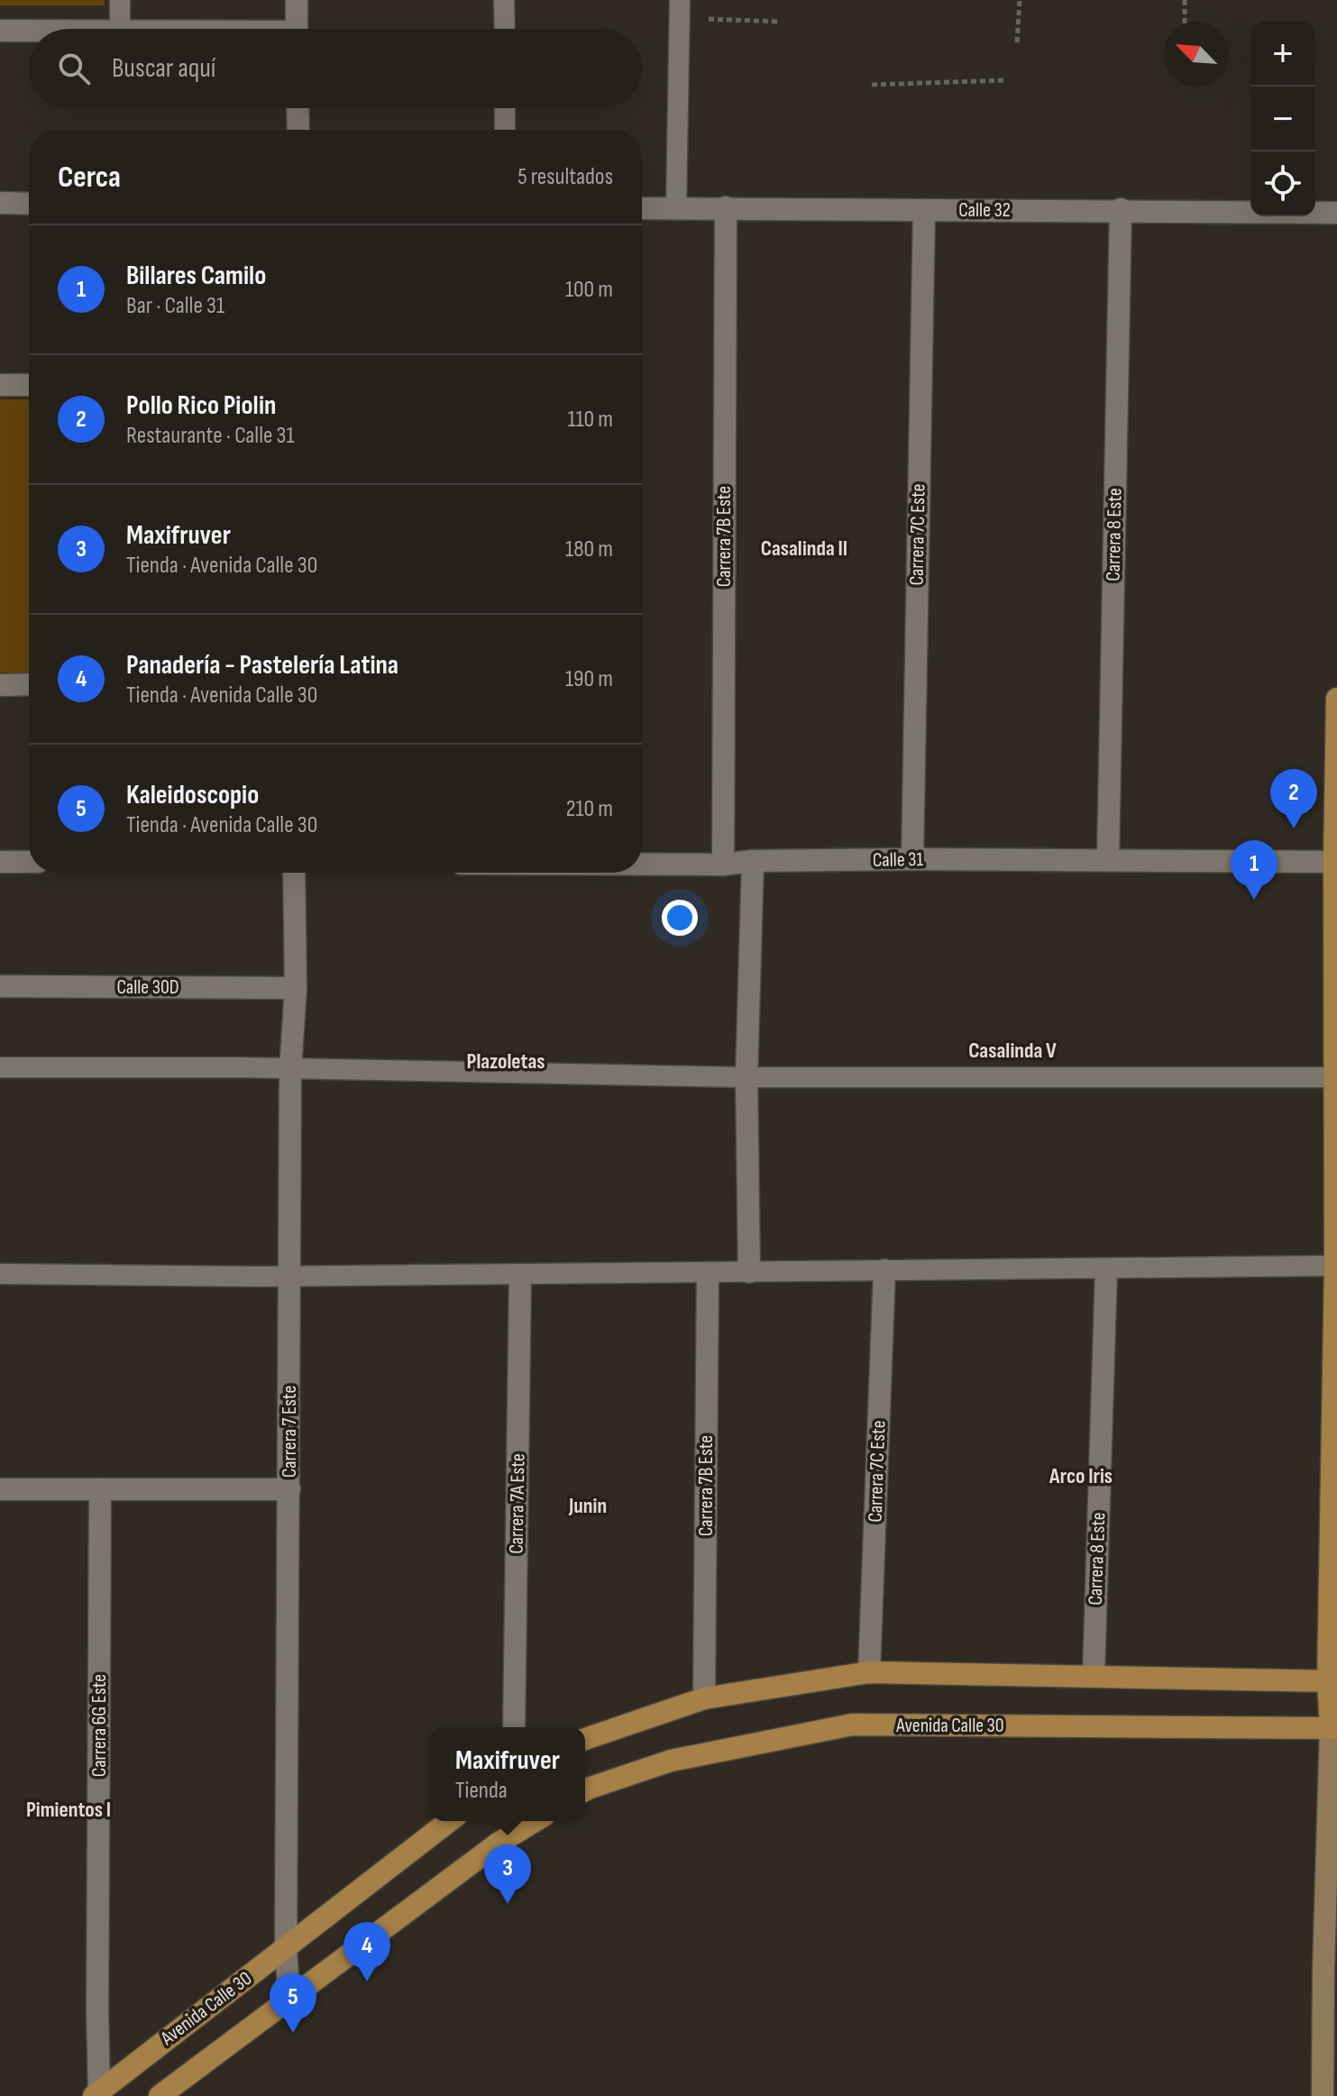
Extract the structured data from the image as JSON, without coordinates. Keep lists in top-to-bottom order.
{
  "streets": {
    "main road": ["Avenida Calle 30"],
    "street": [
      "Calle 32",
      "Carrera 7C Este",
      "Carrera 8 Este",
      "Carrera 7B Este",
      "Calle 31",
      "Calle 30D",
      "Carrera 7 Este",
      "Carrera 7A Este",
      "Carrera 6G Este"
    ]
  },
  "crossings": [
    ["Calle 32", "Carrera 7C Este"],
    ["Calle 32", "Carrera 8 Este"],
    ["Calle 32", "Carrera 7B Este"],
    ["Carrera 7C Este", "Calle 31"],
    ["Carrera 8 Este", "Calle 31"],
    ["Carrera 7B Este", "Calle 31"],
    ["Calle 30D", "Carrera 7 Este"],
    ["Carrera 7 Este", "Avenida Calle 30"],
    ["Carrera 6G Este", "Avenida Calle 30"]
  ],
  "districts": [
    "Casalinda II",
    "Casalinda V",
    "Plazoletas",
    "Arco Iris",
    "Junin",
    "Pimientos I"
  ],
  "north": "top left",
  "page": {
    "map_buttons": ["+", "−"],
    "search": "Buscar aquí",
    "heading": ["Cerca", "5 resultados"],
    "list": [
      {
        "mark": "1",
        "name": "Billares Camilo",
        "note": "Bar · Calle 31",
        "value": "100 m"
      },
      {
        "mark": "2",
        "name": "Pollo Rico Piolin",
        "note": "Restaurante · Calle 31",
        "value": "110 m"
      },
      {
        "mark": "3",
        "name": "Maxifruver",
        "note": "Tienda · Avenida Calle 30",
        "value": "180 m"
      },
      {
        "mark": "4",
        "name": "Panadería - Pastelería Latina",
        "note": "Tienda · Avenida Calle 30",
        "value": "190 m"
      },
      {
        "mark": "5",
        "name": "Kaleidoscopio",
        "note": "Tienda · Avenida Calle 30",
        "value": "210 m"
      }
    ],
    "pins": [
      "2",
      "1",
      "3",
      "4",
      "5"
    ],
    "popup": ["Maxifruver", "Tienda"]
  }
}
